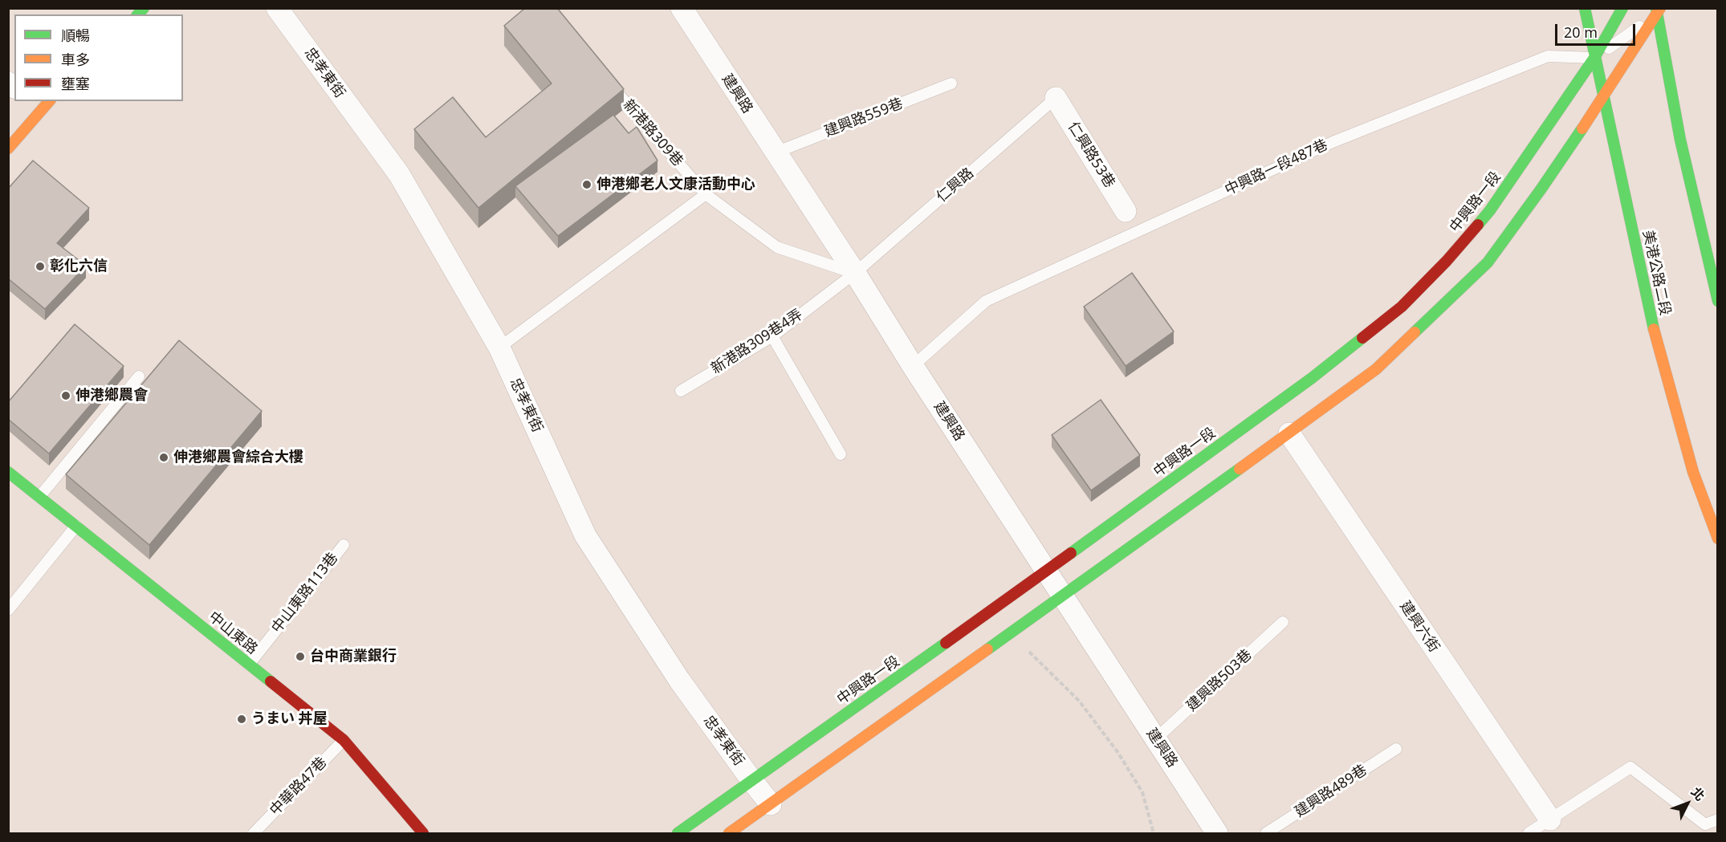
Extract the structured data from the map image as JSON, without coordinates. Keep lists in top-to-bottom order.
{
  "streets": {
    "main road": ["中興路一段", "美港公路二段", "中山東路"],
    "street": [
      "忠孝東街",
      "建興路",
      "仁興路53巷",
      "建興六街"
    ],
    "lane": [
      "建興路559巷",
      "新港路309巷",
      "中興路一段487巷",
      "仁興路",
      "新港路309巷4弄",
      "中山東路113巷",
      "建興路503巷",
      "中華路47巷",
      "建興路489巷"
    ]
  },
  "crossings": [
    ["忠孝東街", "中興路一段"],
    ["建興路", "建興路559巷"],
    ["建興路", "新港路309巷"],
    ["建興路", "中興路一段487巷"],
    ["建興路", "仁興路"],
    ["建興路", "中興路一段"],
    ["建興路", "新港路309巷4弄"],
    ["建興路", "建興路503巷"],
    ["新港路309巷", "仁興路"],
    ["新港路309巷", "新港路309巷4弄"],
    ["仁興路53巷", "仁興路"],
    ["中興路一段487巷", "中興路一段"],
    ["中興路一段487巷", "美港公路二段"],
    ["仁興路", "新港路309巷4弄"],
    ["中興路一段", "美港公路二段"],
    ["中山東路113巷", "中山東路"],
    ["中山東路", "中華路47巷"]
  ],
  "places": [
    "伸港鄉老人文康活動中心",
    "彰化六信",
    "伸港鄉農會",
    "伸港鄉農會綜合大樓",
    "台中商業銀行",
    "うまい 丼屋"
  ],
  "legend": ["順暢", "車多", "壅塞"],
  "scale_bar": "20 m",
  "north": "top right"
}
